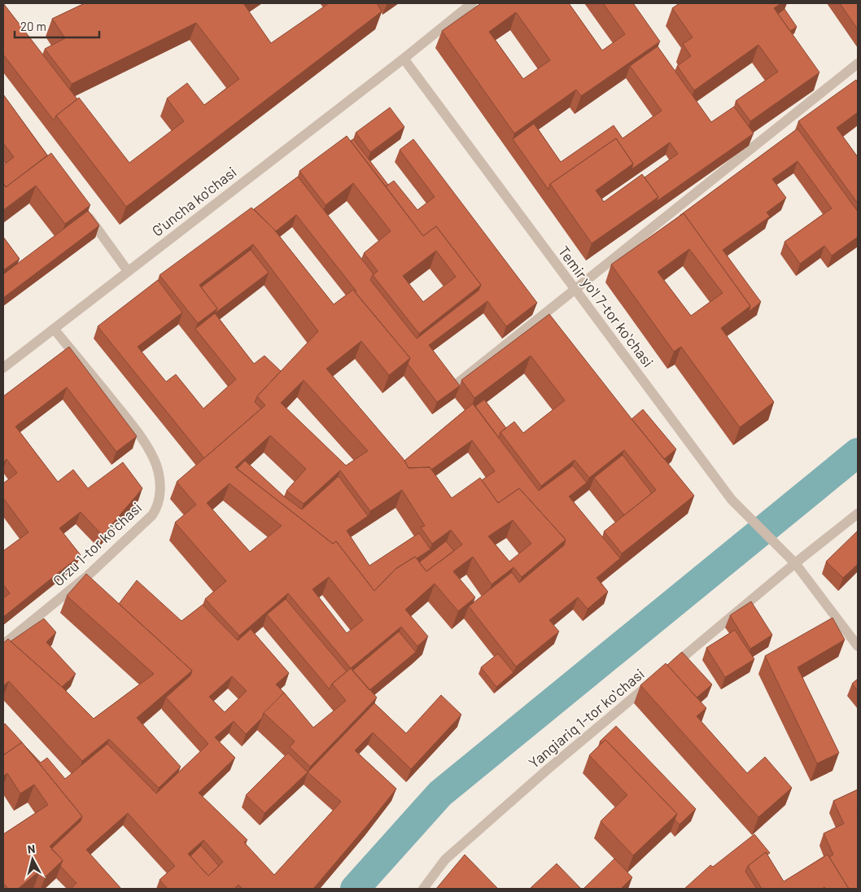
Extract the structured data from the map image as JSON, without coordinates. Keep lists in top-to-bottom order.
{
  "streets": {
    "street": [
      "G'uncha ko'chasi",
      "Temir yoʻl 7-tor koʻchasi",
      "Orzu 1-tor koʻchasi",
      "Yangiariq 1-tor koʻchasi"
    ]
  },
  "crossings": [
    ["G'uncha ko'chasi", "Temir yoʻl 7-tor koʻchasi"],
    ["G'uncha ko'chasi", "Orzu 1-tor koʻchasi"],
    ["Temir yoʻl 7-tor koʻchasi", "Yangiariq 1-tor koʻchasi"]
  ],
  "scale_bar": "20 m",
  "north": "top"
}
